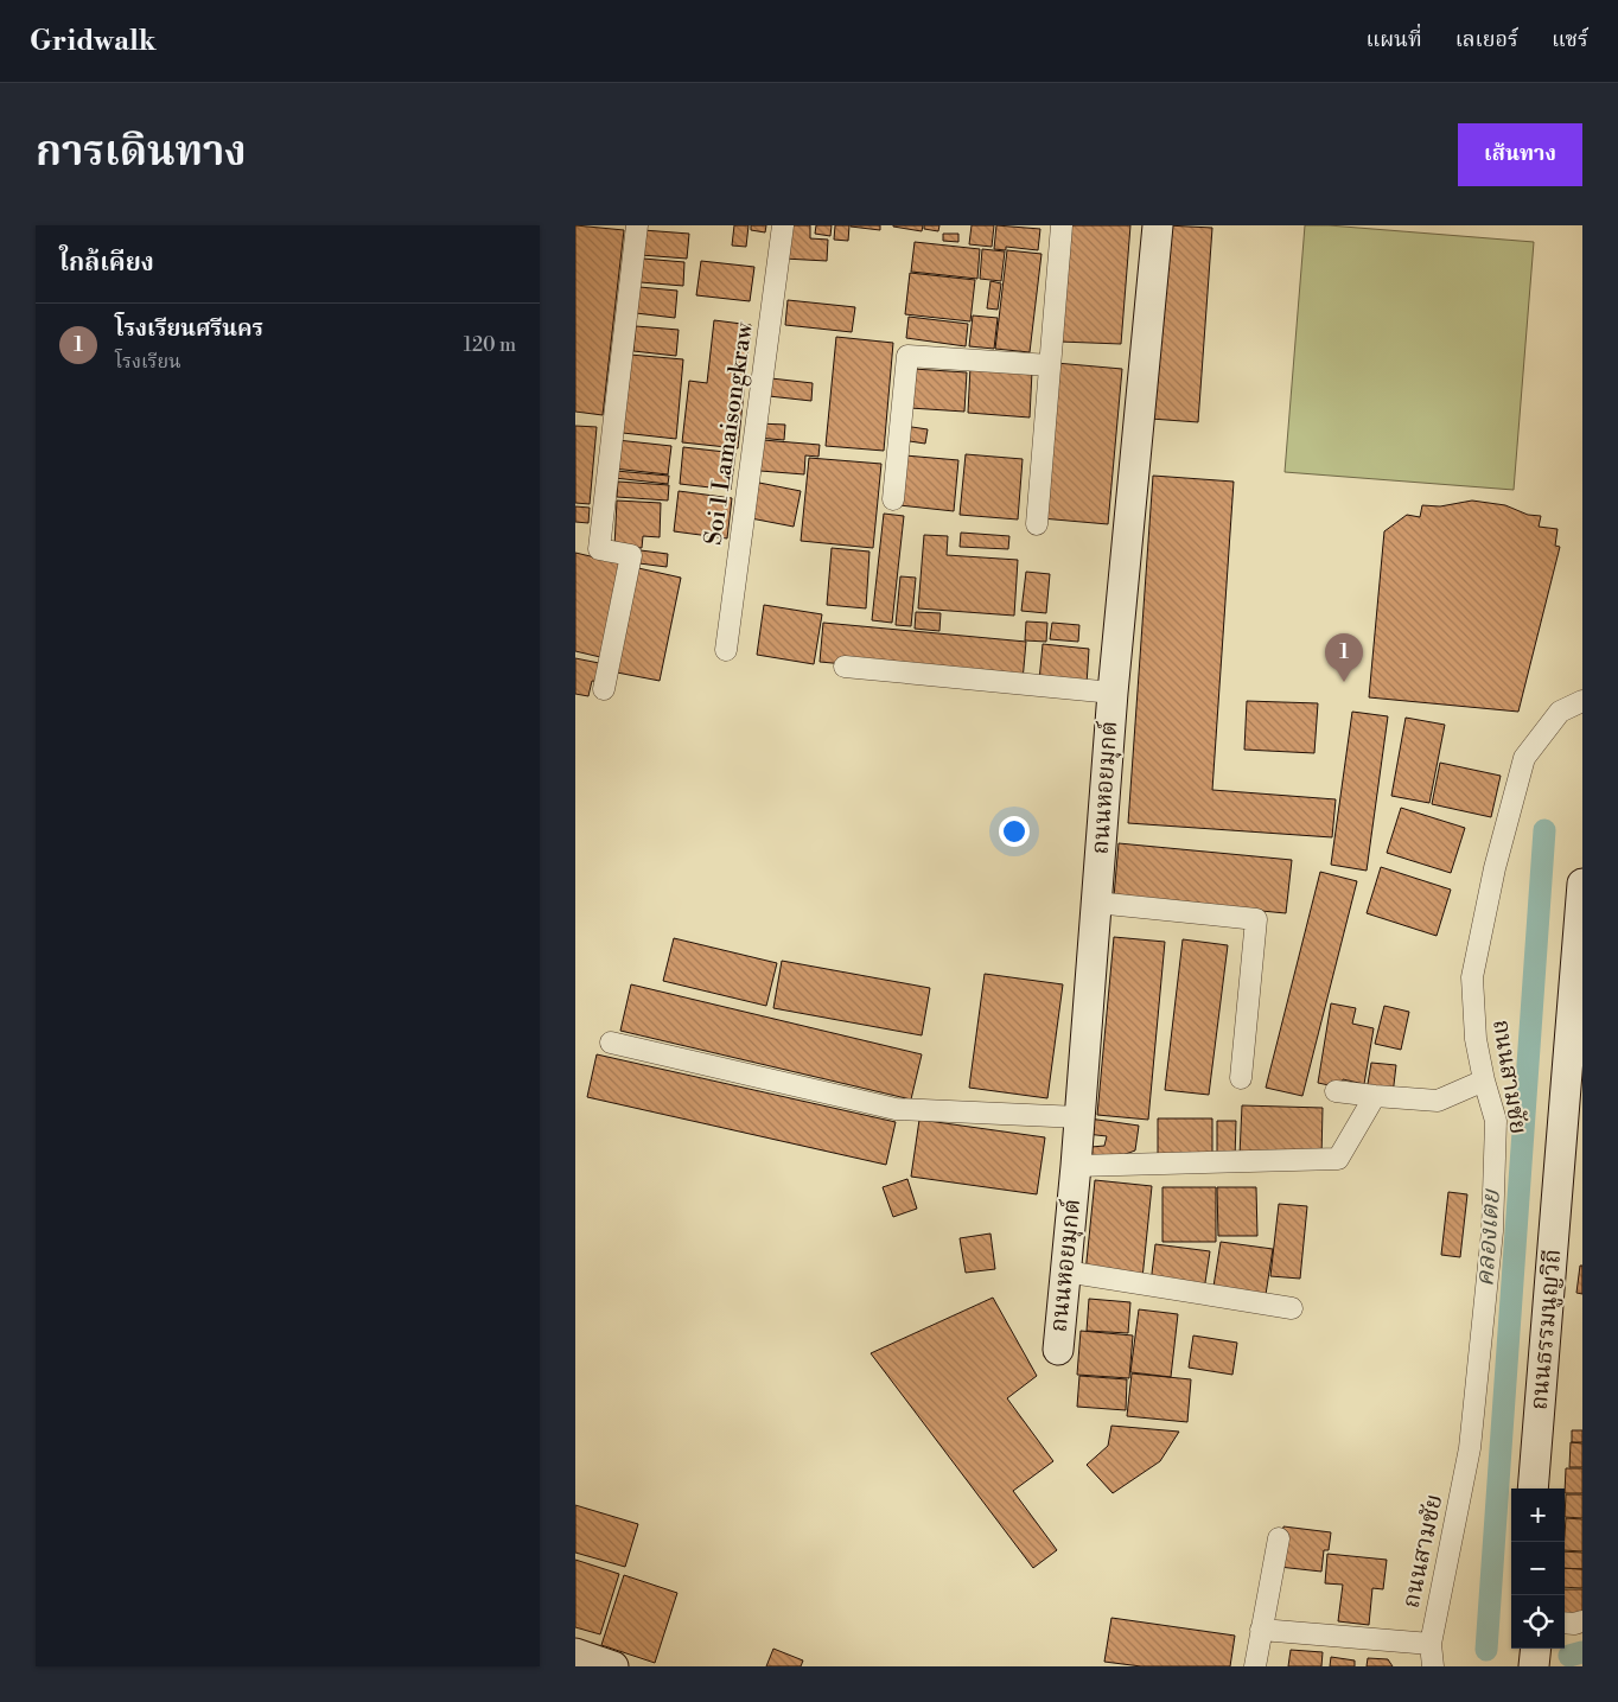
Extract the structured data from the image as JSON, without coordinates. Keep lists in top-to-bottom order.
{
  "streets": {
    "street": [
      "Soi 1 Lamaisongkraw",
      "ถนนหอยมุกต์",
      "ถนนสามชัย",
      "ถนนธรรมนูญวิถี"
    ]
  },
  "water": ["คลองเตย"],
  "page": {
    "header": "Gridwalk",
    "nav": ["แผนที่", "เลเยอร์", "แชร์"],
    "title": "การเดินทาง",
    "buttons": "เส้นทาง",
    "heading": "ใกล้เคียง",
    "list": [
      {
        "mark": "1",
        "name": "โรงเรียนศรีนคร",
        "note": "โรงเรียน",
        "value": "120 m"
      }
    ],
    "pins": "1",
    "map_buttons": ["+", "−"]
  }
}
